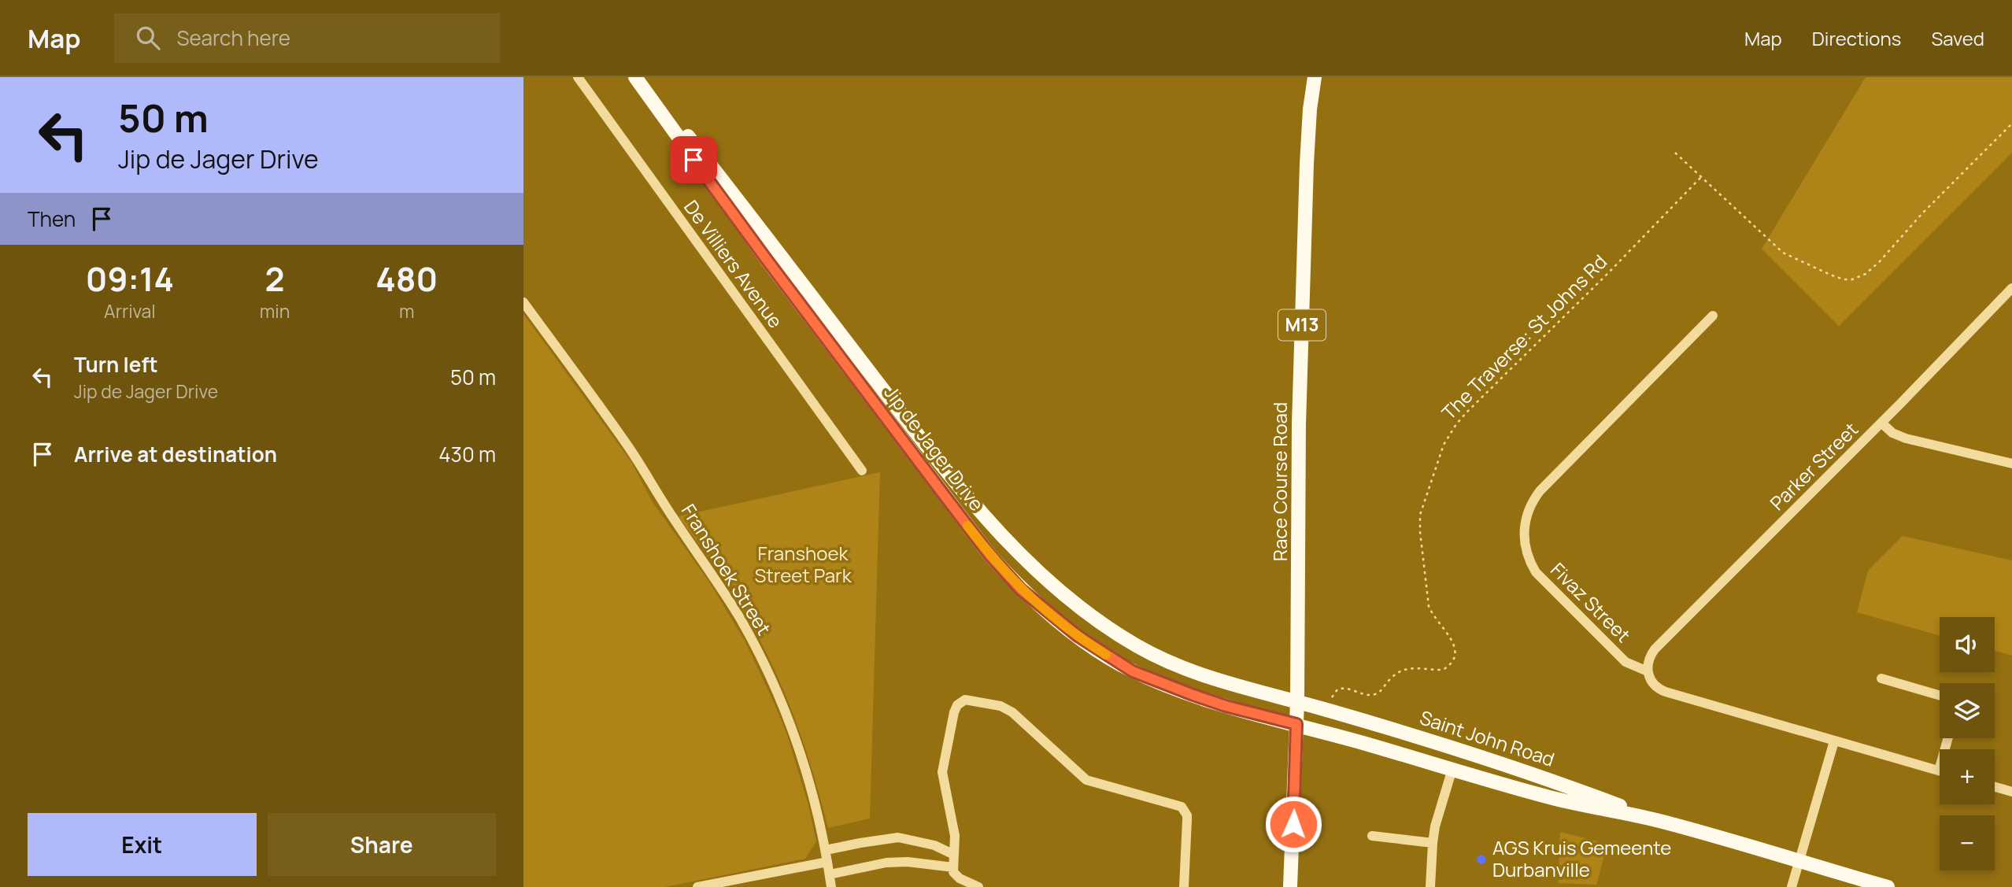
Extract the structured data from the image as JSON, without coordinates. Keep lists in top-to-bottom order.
{
  "streets": {
    "main road": [
      "M13",
      "Jip de Jager Drive",
      "Race Course Road",
      "Saint John Road"
    ],
    "street": [
      "De Villiers Avenue",
      "Parker Street",
      "Franshoek Street",
      "Fivaz Street"
    ],
    "path": ["The Traverse: St Johns Rd"]
  },
  "crossings": [
    ["Jip de Jager Drive", "Race Course Road"],
    ["Jip de Jager Drive", "Saint John Road"],
    ["Parker Street", "Fivaz Street"],
    ["Race Course Road", "Saint John Road"]
  ],
  "parks": ["Franshoek Street Park"],
  "places": ["AGS Kruis Gemeente Durbanville"],
  "page": {
    "header": "Map",
    "search": "Search here",
    "nav": ["Map", "Directions", "Saved"],
    "turn": ["50 m", "Jip de Jager Drive"],
    "then": "Then",
    "eta": [
      "09:14",
      "Arrival",
      "2",
      "min",
      "480",
      "m"
    ],
    "list": [
      {
        "name": "Turn left",
        "note": "Jip de Jager Drive",
        "value": "50 m"
      },
      {
        "name": "Arrive at destination",
        "value": "430 m"
      }
    ],
    "map_buttons": ["+", "−"],
    "buttons": ["Exit", "Share"]
  }
}
